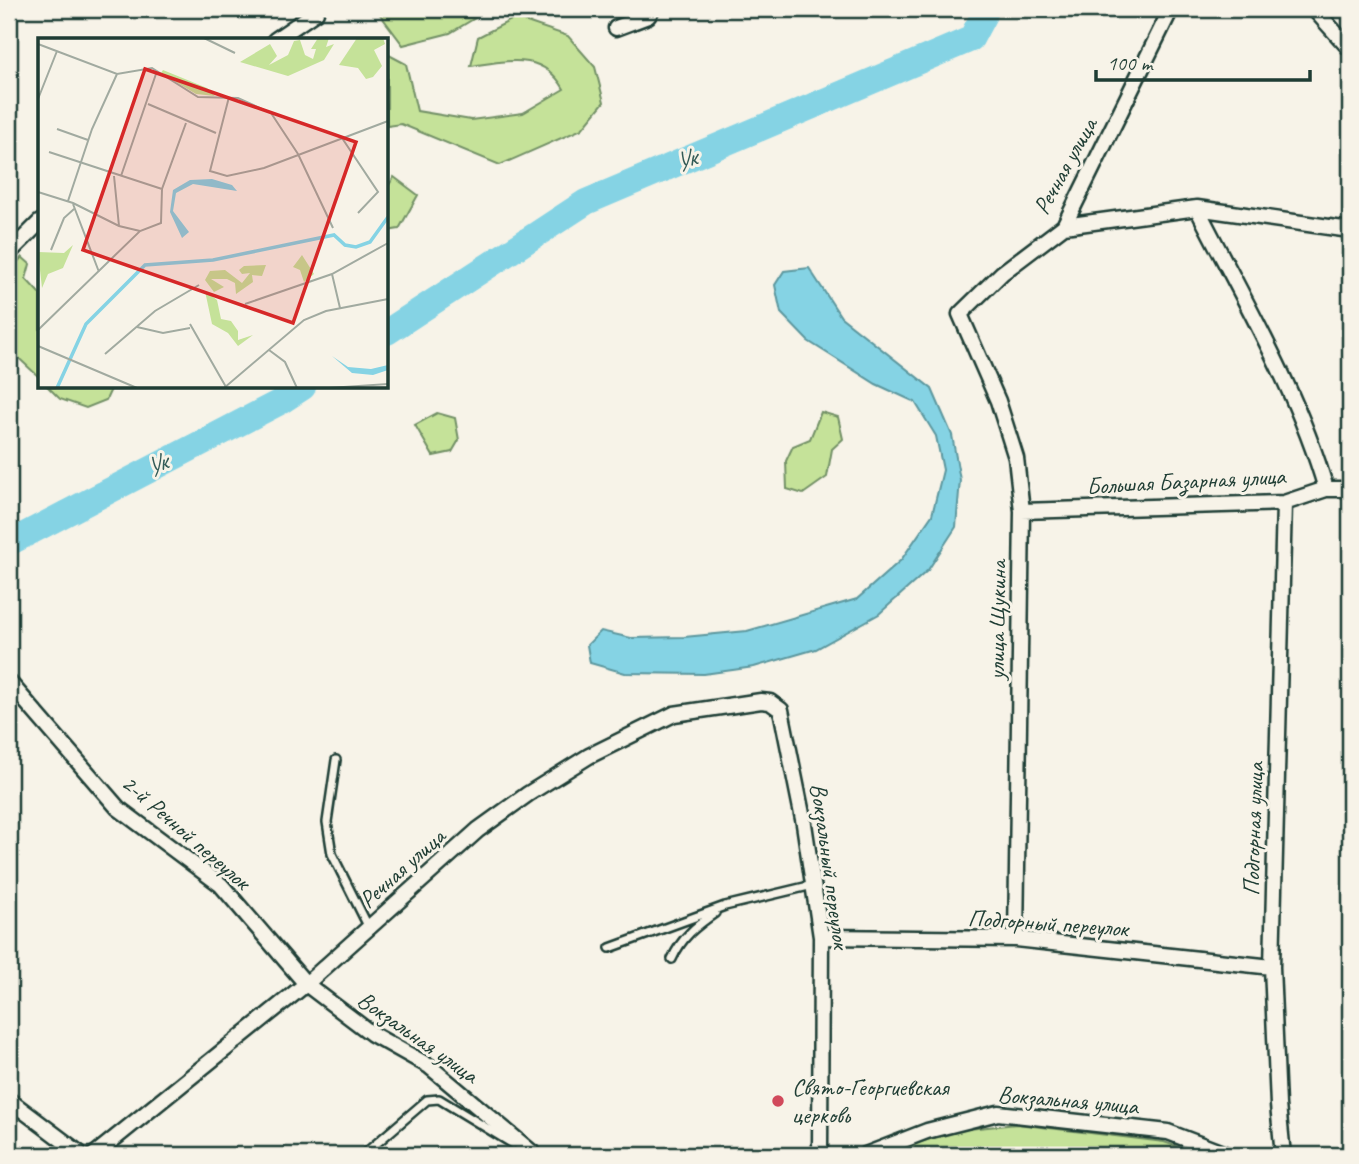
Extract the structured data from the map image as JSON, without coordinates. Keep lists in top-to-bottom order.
{
  "streets": {
    "street": [
      "Речная улица",
      "Большая Базарная улица",
      "улица Щукина",
      "Подгорная улица",
      "2-й Речной переулок",
      "Вокзальный переулок",
      "Подгорный переулок",
      "Вокзальная улица"
    ]
  },
  "crossings": [
    ["Речная улица", "улица Щукина"],
    ["Речная улица", "2-й Речной переулок"],
    ["Речная улица", "Вокзальный переулок"],
    ["Речная улица", "Вокзальная улица"],
    ["Большая Базарная улица", "улица Щукина"],
    ["Большая Базарная улица", "Подгорная улица"],
    ["улица Щукина", "Подгорный переулок"],
    ["Подгорная улица", "Подгорный переулок"],
    ["2-й Речной переулок", "Вокзальная улица"],
    ["Вокзальный переулок", "Подгорный переулок"]
  ],
  "water": ["Ук"],
  "places": ["Свято-Георгиевская церковь"],
  "scale_bar": "100 m"
}
